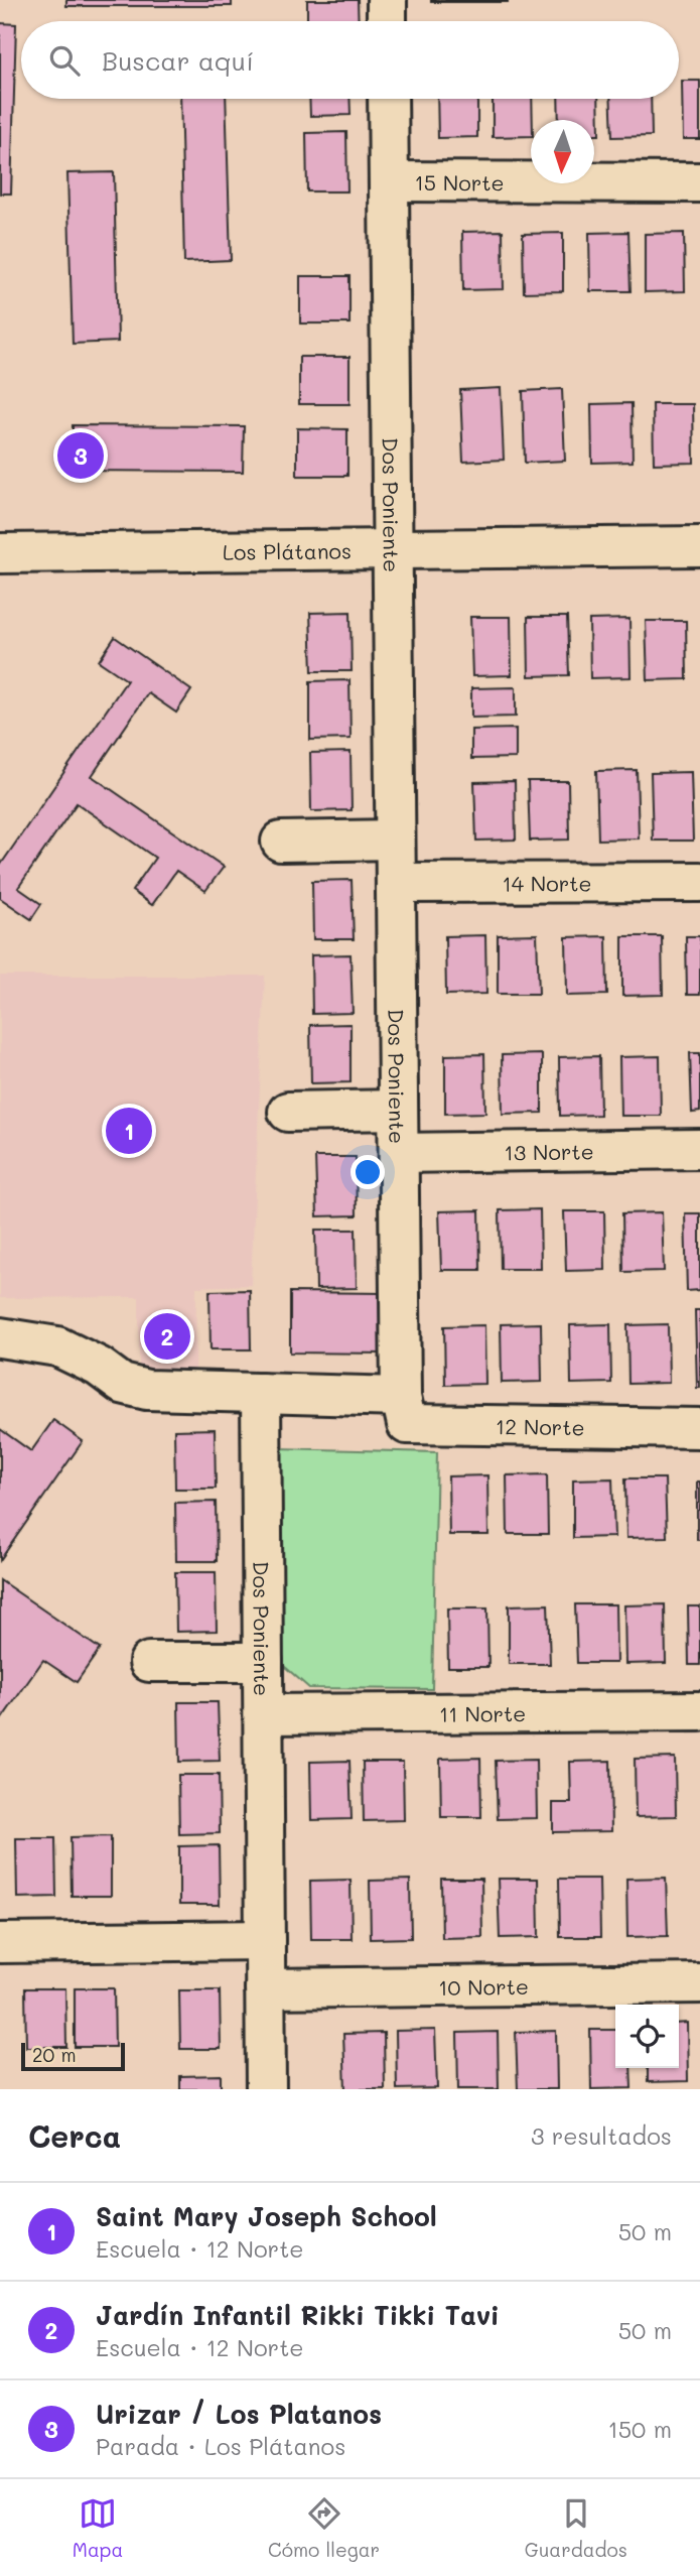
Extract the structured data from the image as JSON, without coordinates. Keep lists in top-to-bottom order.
{
  "streets": {
    "street": [
      "15 Norte",
      "Dos Poniente",
      "Los Plátanos",
      "14 Norte",
      "13 Norte",
      "12 Norte",
      "11 Norte",
      "10 Norte"
    ]
  },
  "crossings": [
    ["15 Norte", "Dos Poniente"],
    ["Dos Poniente", "Los Plátanos"],
    ["Dos Poniente", "14 Norte"],
    ["Dos Poniente", "13 Norte"],
    ["Dos Poniente", "12 Norte"],
    ["Dos Poniente", "11 Norte"],
    ["Dos Poniente", "10 Norte"]
  ],
  "scale_bar": "20 m",
  "north": "bottom",
  "page": {
    "search": "Buscar aquí",
    "pins": ["3", "1", "2"],
    "scale": "20 m",
    "heading": ["Cerca", "3 resultados"],
    "list": [
      {
        "mark": "1",
        "name": "Saint Mary Joseph School",
        "note": "Escuela · 12 Norte",
        "value": "50 m"
      },
      {
        "mark": "2",
        "name": "Jardín Infantil Rikki Tikki Tavi",
        "note": "Escuela · 12 Norte",
        "value": "50 m"
      },
      {
        "mark": "3",
        "name": "Urizar / Los Platanos",
        "note": "Parada · Los Plátanos",
        "value": "150 m"
      }
    ],
    "nav": ["Mapa", "Cómo llegar", "Guardados"]
  }
}
